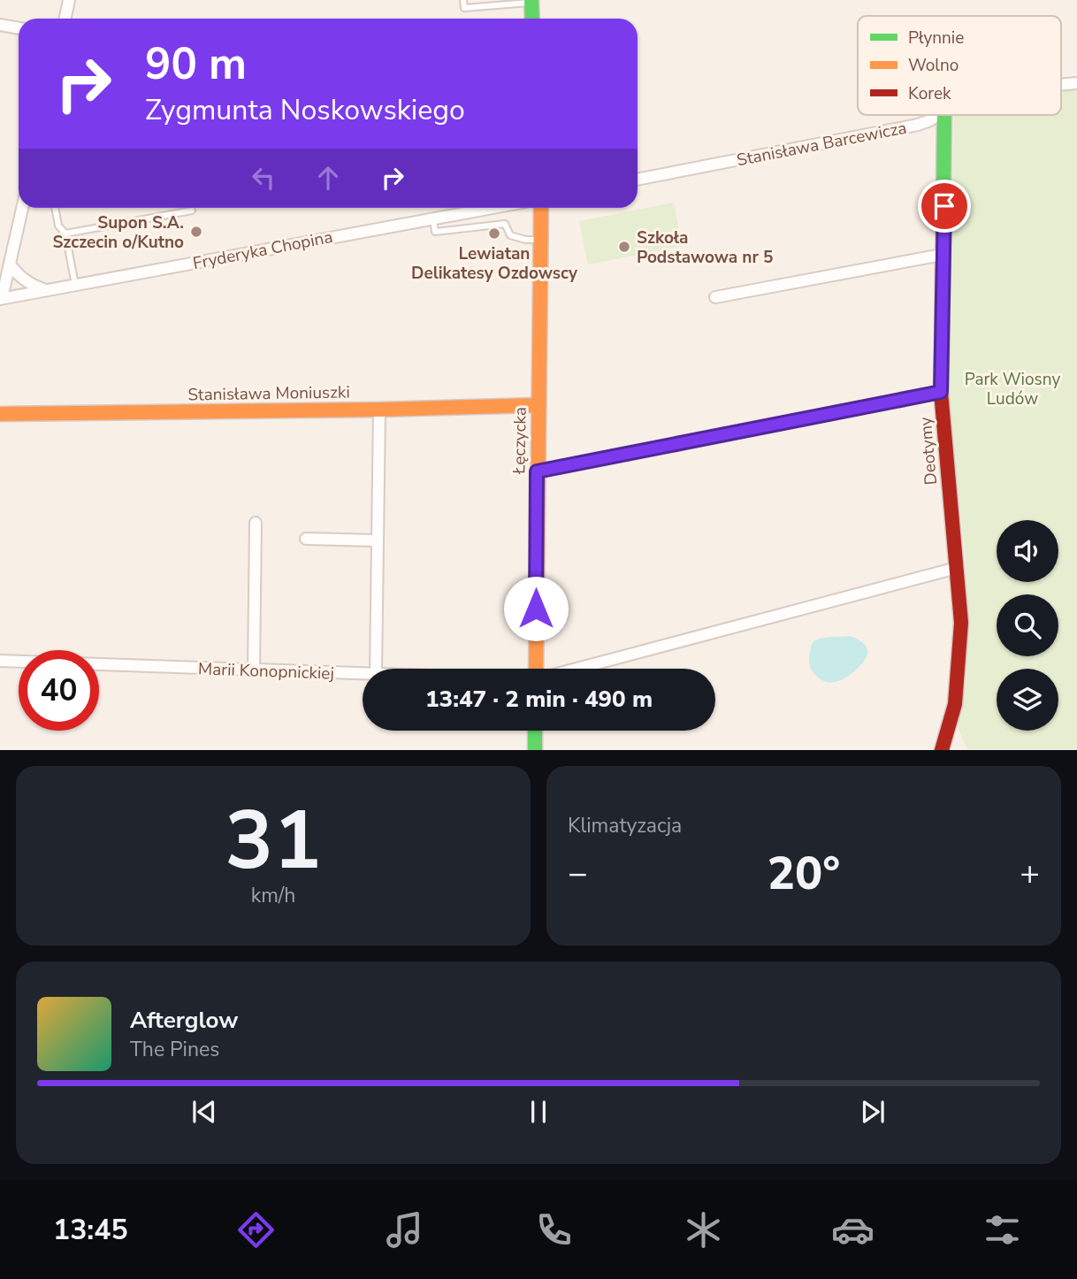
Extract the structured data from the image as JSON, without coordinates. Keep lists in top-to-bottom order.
{
  "streets": {
    "street": [
      "Stanisława Barcewicza",
      "Fryderyka Chopina",
      "Stanisława Moniuszki",
      "Łęczycka",
      "Deotymy",
      "Marii Konopnickiej"
    ]
  },
  "crossings": [
    ["Stanisława Moniuszki", "Łęczycka"],
    ["Deotymy", "Marii Konopnickiej"]
  ],
  "parks": ["Park Wiosny Ludów"],
  "places": ["Supon S.A. Szczecin o/Kutno", "Lewiatan Delikatesy Ozdowscy", "Szkoła Podstawowa nr 5"],
  "legend": ["Płynnie", "Wolno", "Korek"],
  "page": {
    "turn": ["90 m", "Zygmunta Noskowskiego"],
    "limit": "40",
    "trip": "13:47 · 2 min · 490 m",
    "tile": [
      ["31", "km/h"],
      "Klimatyzacja"
    ],
    "heat": ["−", "20°", "+"],
    "song": ["Afterglow", "The Pines"],
    "tabs": "13:45"
  }
}
